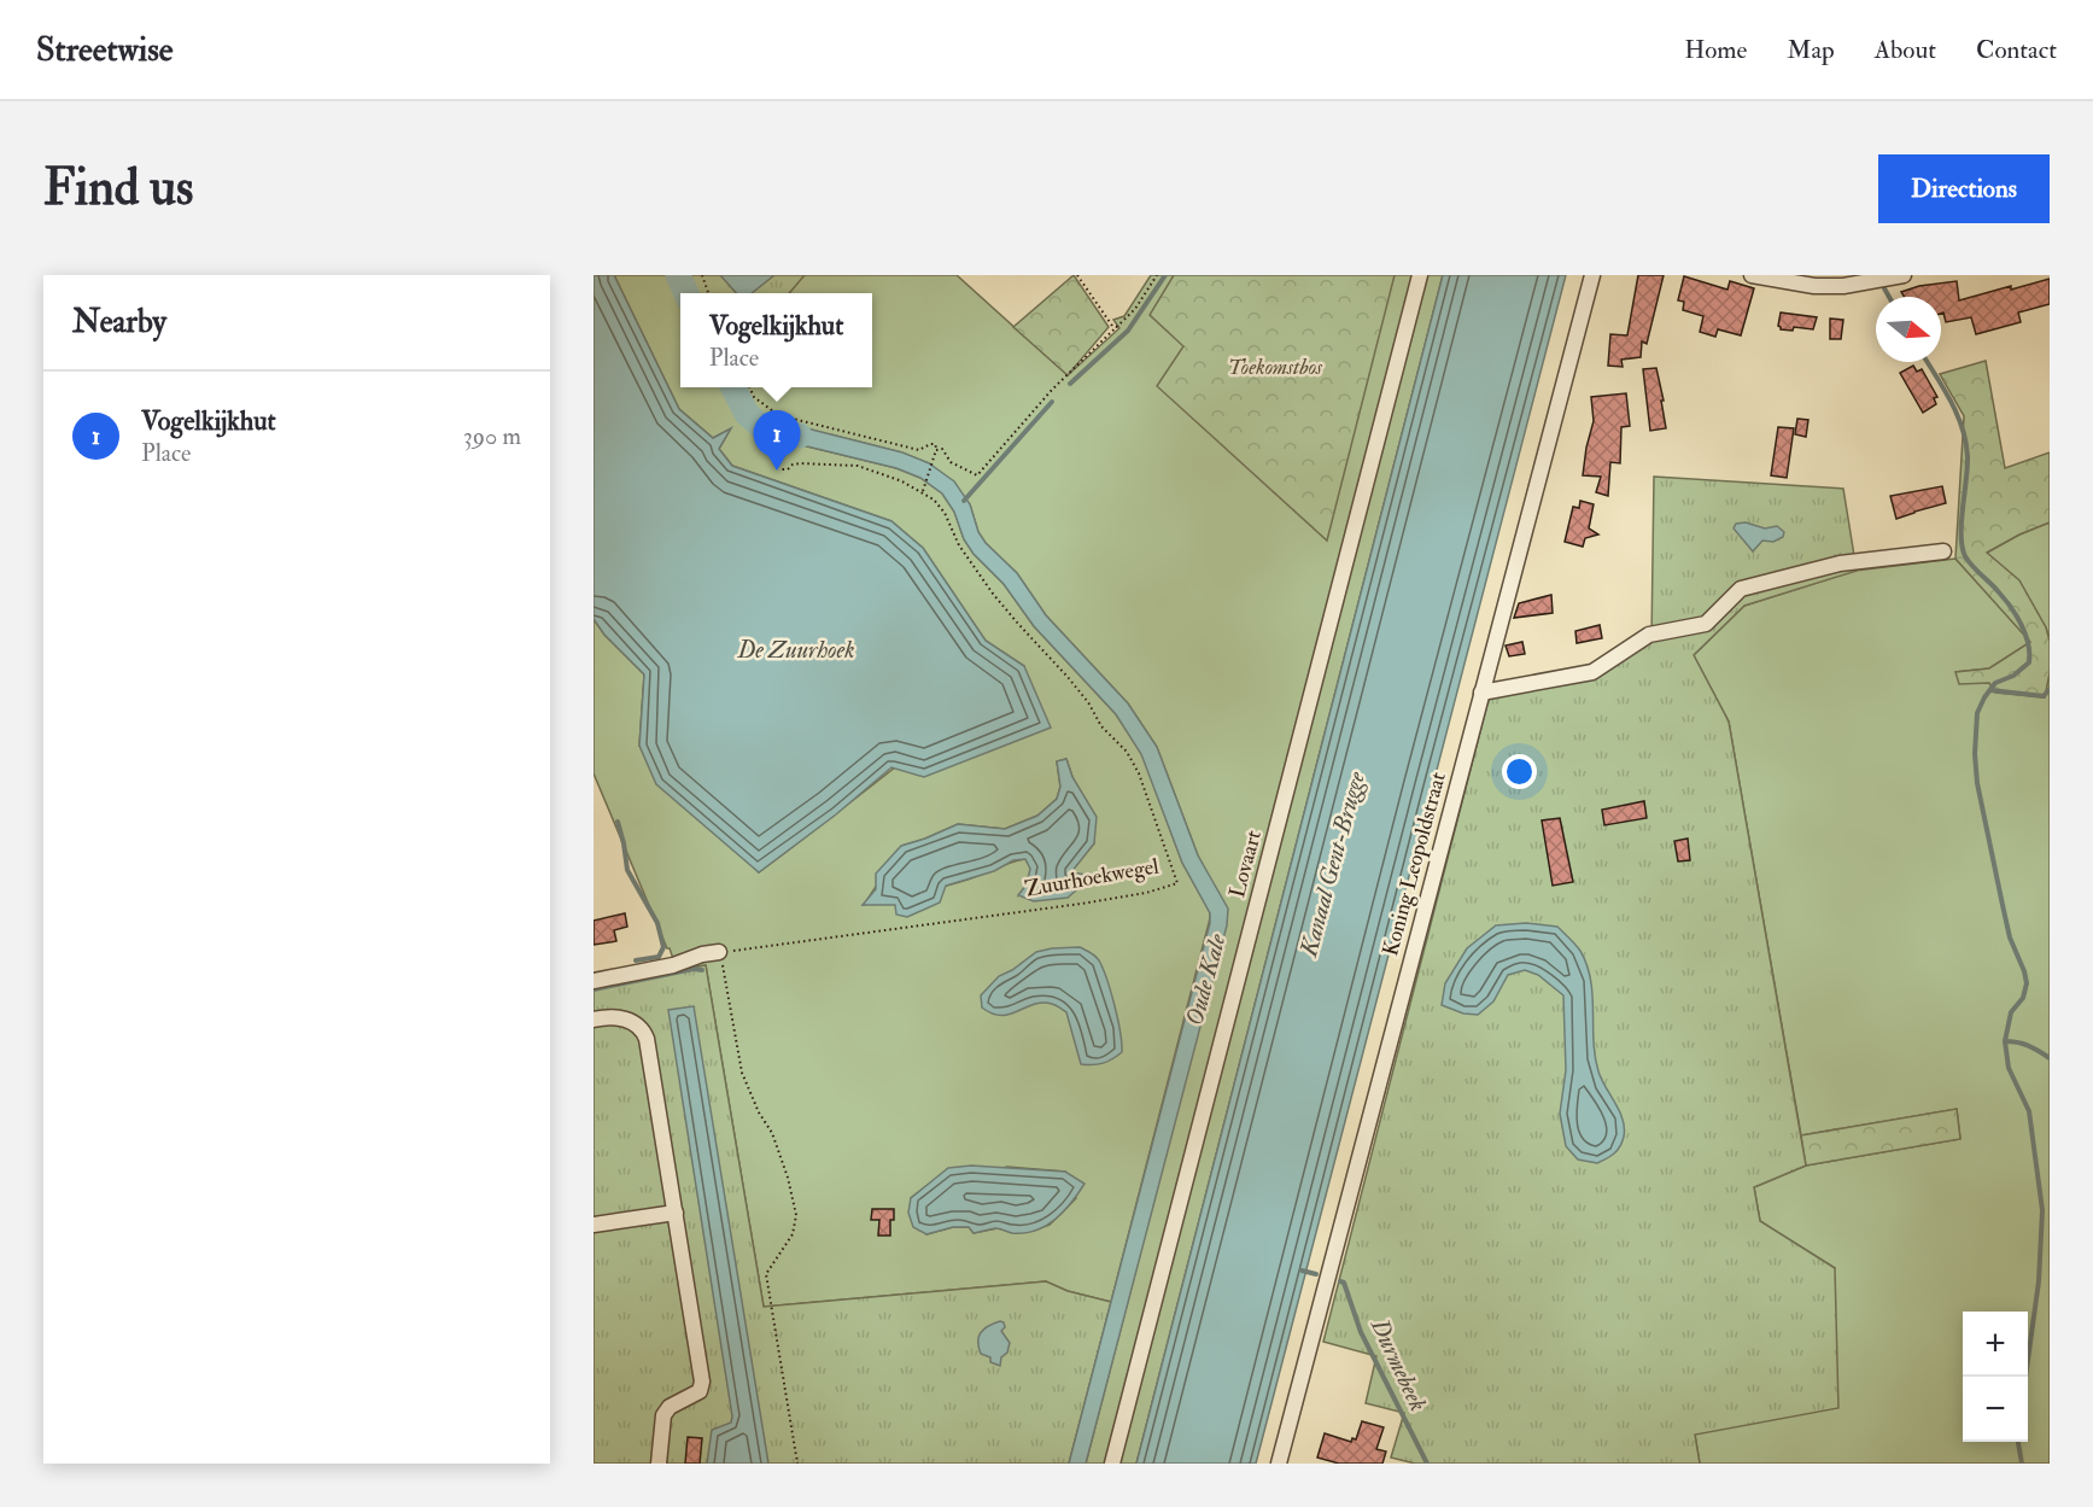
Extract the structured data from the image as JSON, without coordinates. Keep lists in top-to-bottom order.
{
  "streets": {
    "street": ["Lovaart", "Koning Leopoldstraat"],
    "path": ["Zuurhoekwegel"]
  },
  "water": [
    "De Zuurhoek",
    "Kanaal Gent-Brugge",
    "Oude Kale",
    "Durmebeek"
  ],
  "parks": ["Toekomstbos"],
  "north": "right",
  "page": {
    "header": "Streetwise",
    "nav": [
      "Home",
      "Map",
      "About",
      "Contact"
    ],
    "buttons": "Directions",
    "title": "Find us",
    "heading": "Nearby",
    "popup": ["Vogelkijkhut", "Place"],
    "list": [
      {
        "mark": "1",
        "name": "Vogelkijkhut",
        "note": "Place",
        "value": "390 m"
      }
    ],
    "pins": "1",
    "map_buttons": ["+", "−"]
  }
}
